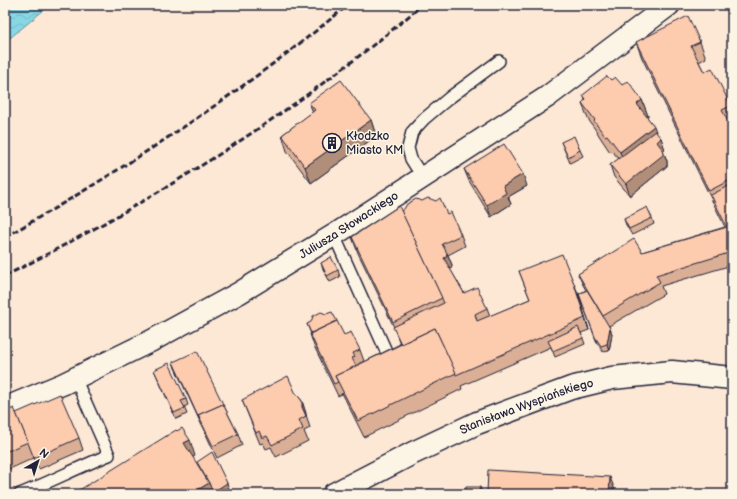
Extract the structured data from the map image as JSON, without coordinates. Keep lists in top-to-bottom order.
{
  "streets": {
    "main road": ["Stanisława Wyspiańskiego"],
    "street": ["Juliusza Słowackiego"]
  },
  "places": {
    "building": ["Kłodzko Miasto KM"]
  },
  "north": "top right"
}
